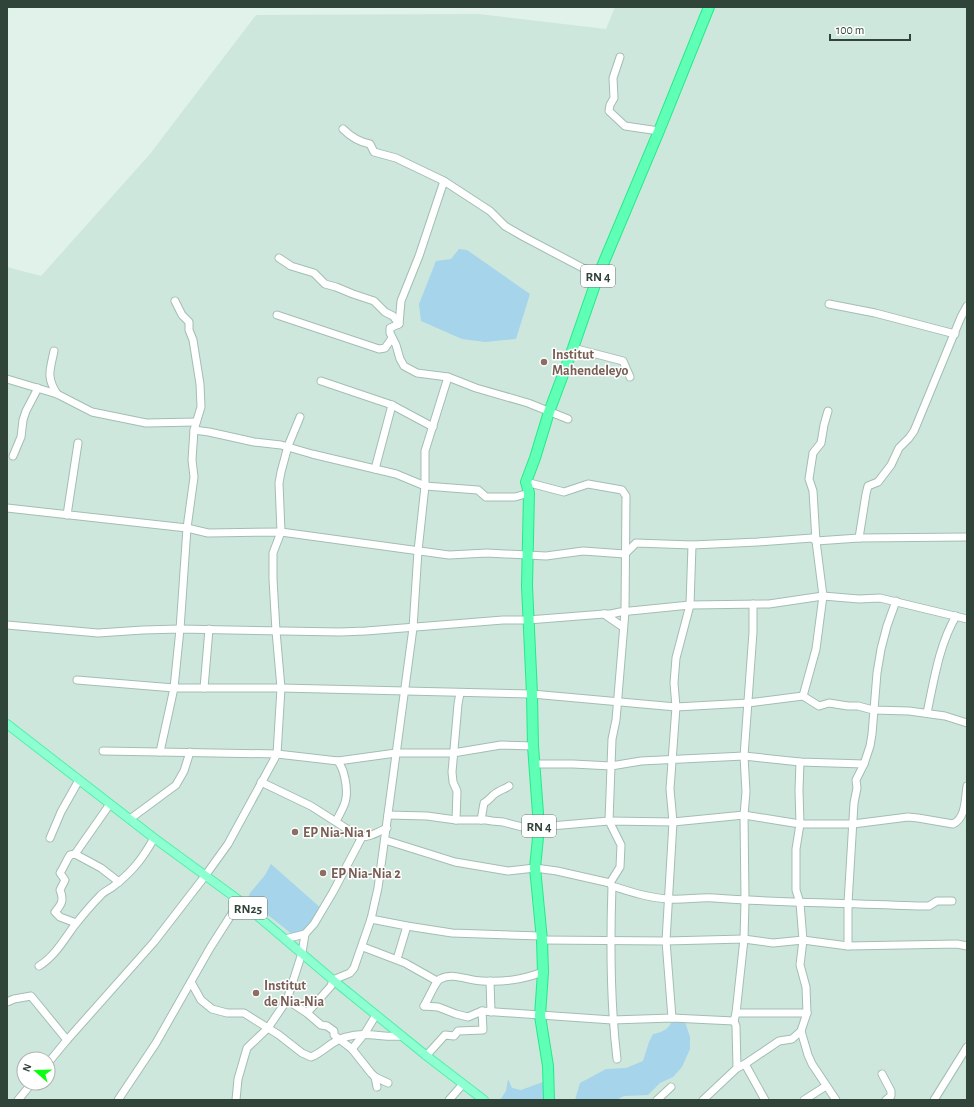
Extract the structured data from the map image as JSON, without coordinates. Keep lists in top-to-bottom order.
{
  "streets": {
    "highway": ["RN 4"],
    "main road": ["RN25"]
  },
  "places": [
    "Institut Mahendeleyo",
    "EP Nia-Nia 1",
    "EP Nia-Nia 2",
    "Institut de Nia-Nia"
  ],
  "scale_bar": "100 m",
  "north": "left"
}
